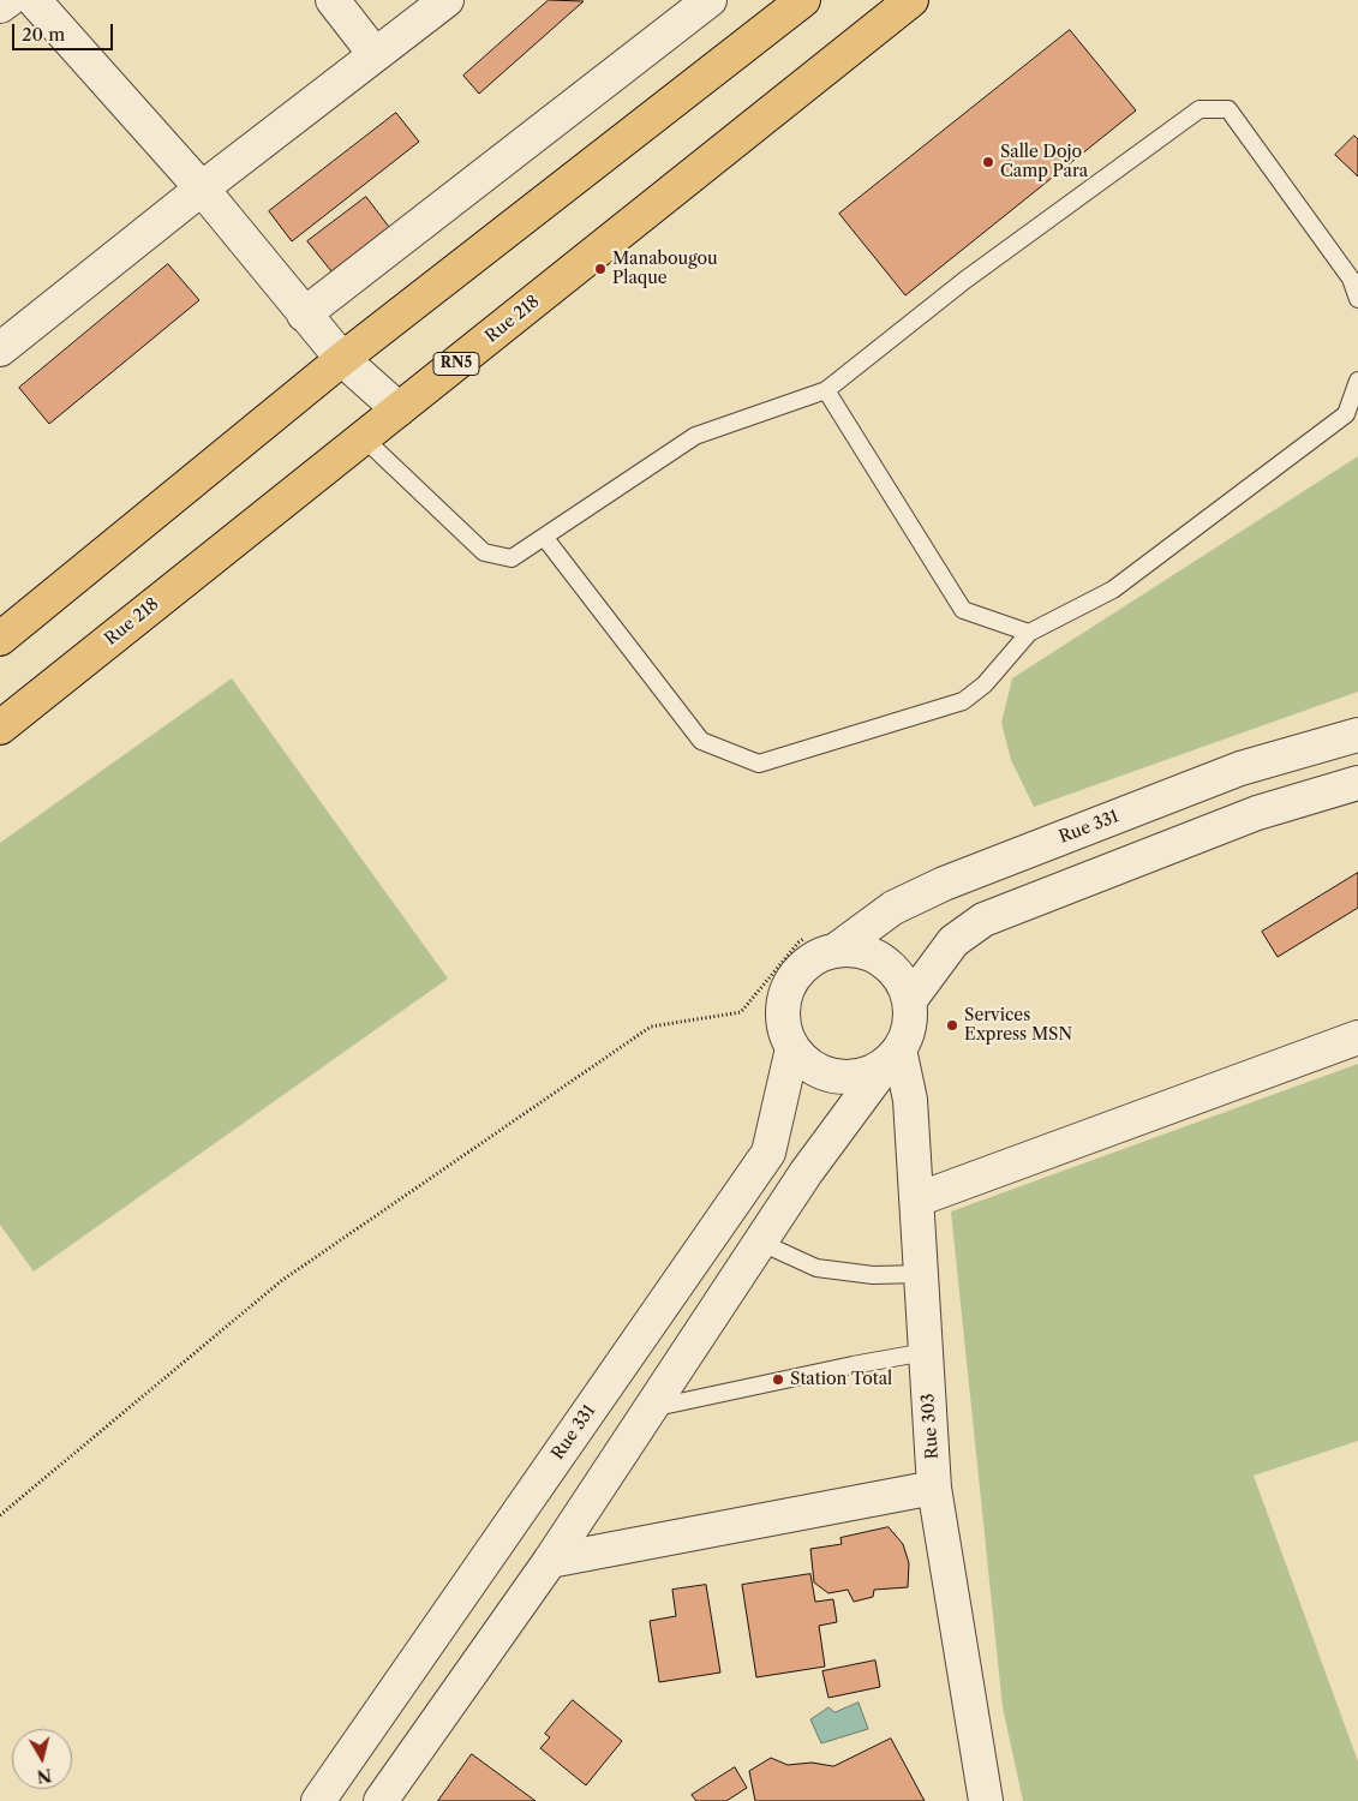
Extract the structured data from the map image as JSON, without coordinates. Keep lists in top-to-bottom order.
{
  "streets": {
    "highway": ["Rue 218", "RN5"],
    "street": ["Rue 331", "Rue 303"]
  },
  "crossings": [
    ["Rue 331", "Rue 303"]
  ],
  "places": [
    "Salle Dojo Camp Para",
    "Manabougou Plaque",
    "Services Express MSN",
    "Station Total"
  ],
  "scale_bar": "20 m",
  "north": "bottom"
}
